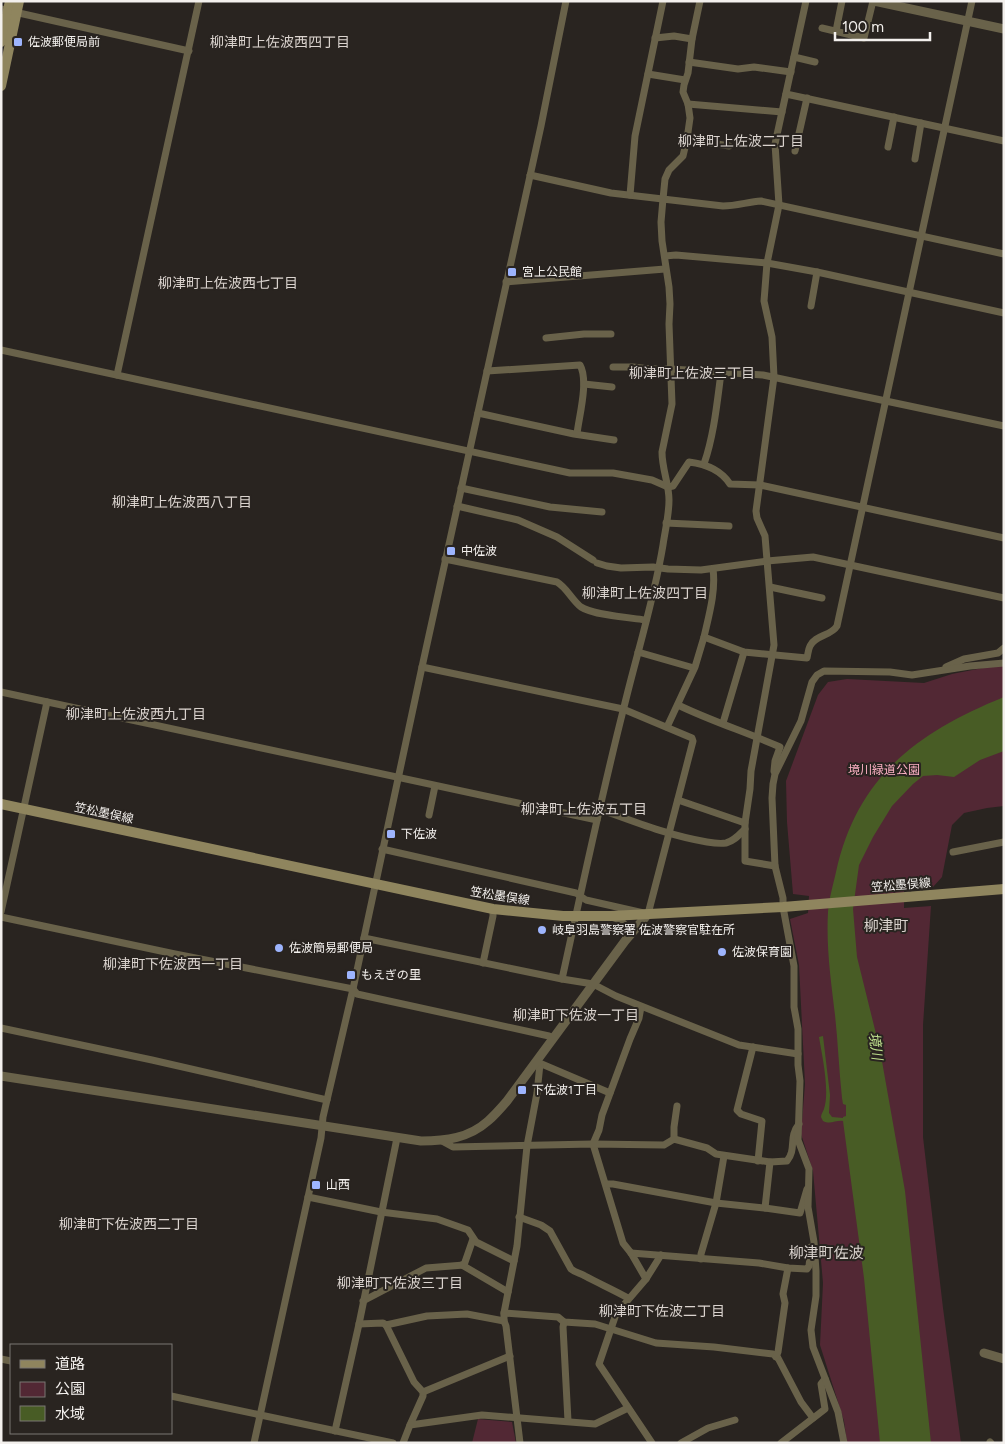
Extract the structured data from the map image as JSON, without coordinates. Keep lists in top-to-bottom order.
{
  "streets": {
    "main road": ["笠松墨俣線"]
  },
  "districts": [
    "柳津町上佐波西四丁目",
    "柳津町上佐波二丁目",
    "柳津町上佐波西七丁目",
    "柳津町上佐波三丁目",
    "柳津町上佐波西八丁目",
    "柳津町上佐波四丁目",
    "柳津町上佐波西九丁目",
    "柳津町上佐波五丁目",
    "柳津町",
    "柳津町下佐波西一丁目",
    "柳津町下佐波一丁目",
    "柳津町下佐波西二丁目",
    "柳津町佐波",
    "柳津町下佐波三丁目",
    "柳津町下佐波二丁目"
  ],
  "water": ["境川"],
  "parks": ["境川緑道公園"],
  "places": {
    "transit": [
      "佐波郵便局前",
      "宮上公民館",
      "中佐波",
      "下佐波",
      "もえぎの里",
      "下佐波1丁目",
      "山西"
    ],
    "other": ["岐阜羽島警察署 佐波警察官駐在所", "佐波簡易郵便局", "佐波保育園"]
  },
  "legend": ["道路", "公園", "水域"],
  "scale_bar": "100 m"
}
